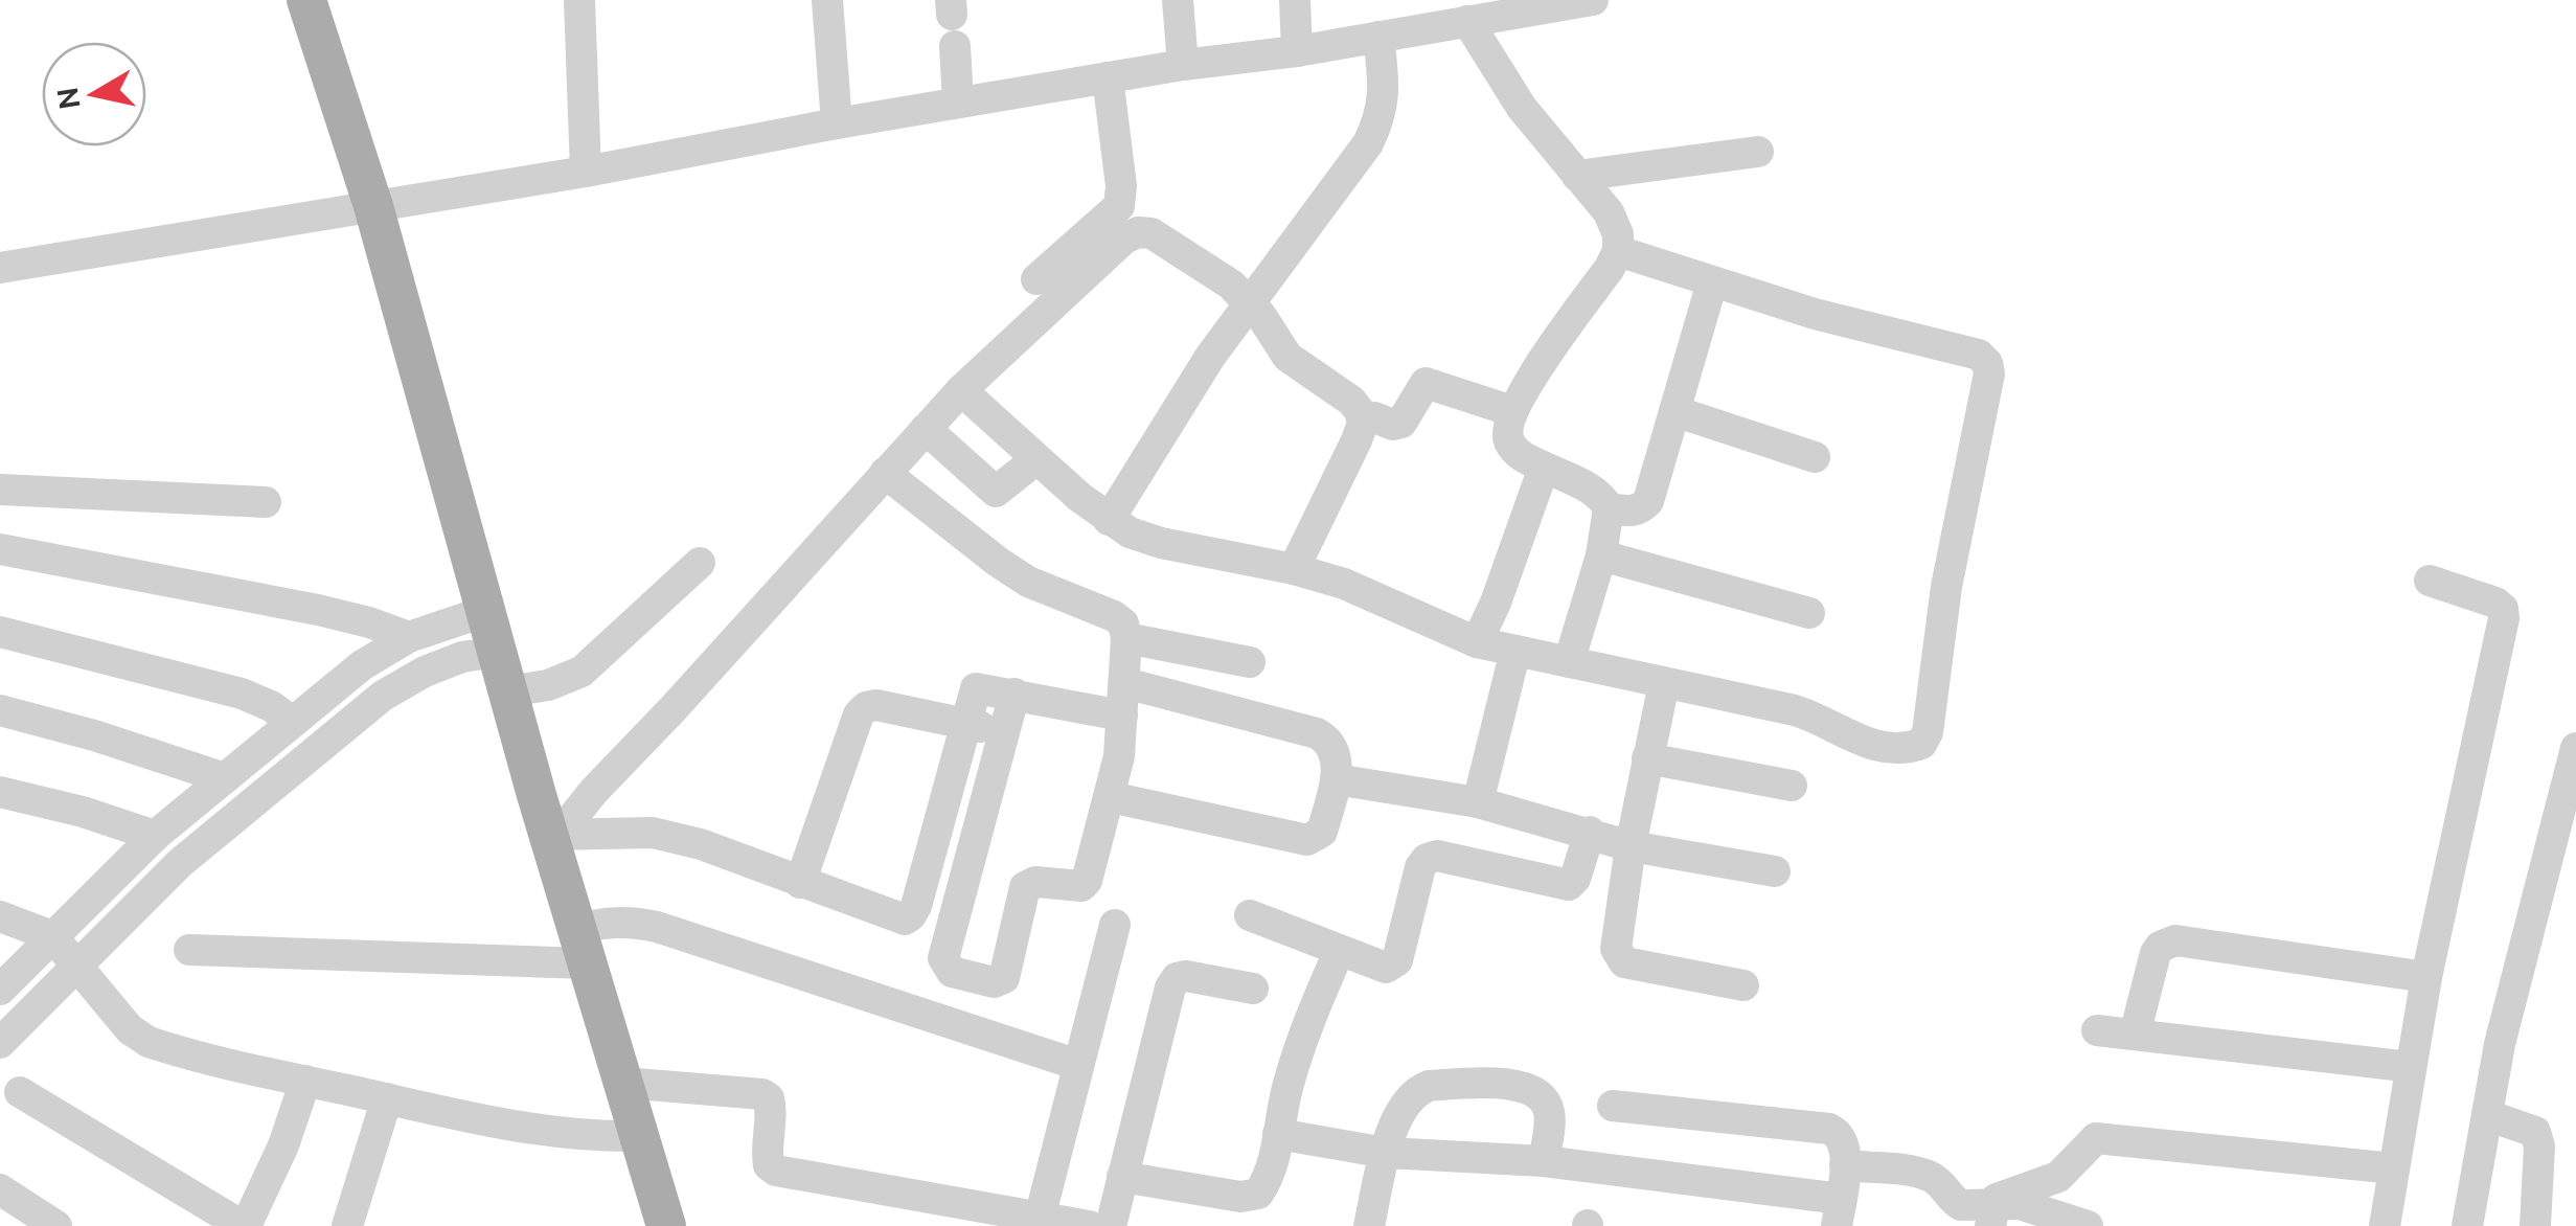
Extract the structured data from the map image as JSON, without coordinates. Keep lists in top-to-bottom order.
{
  "north": "left"
}
